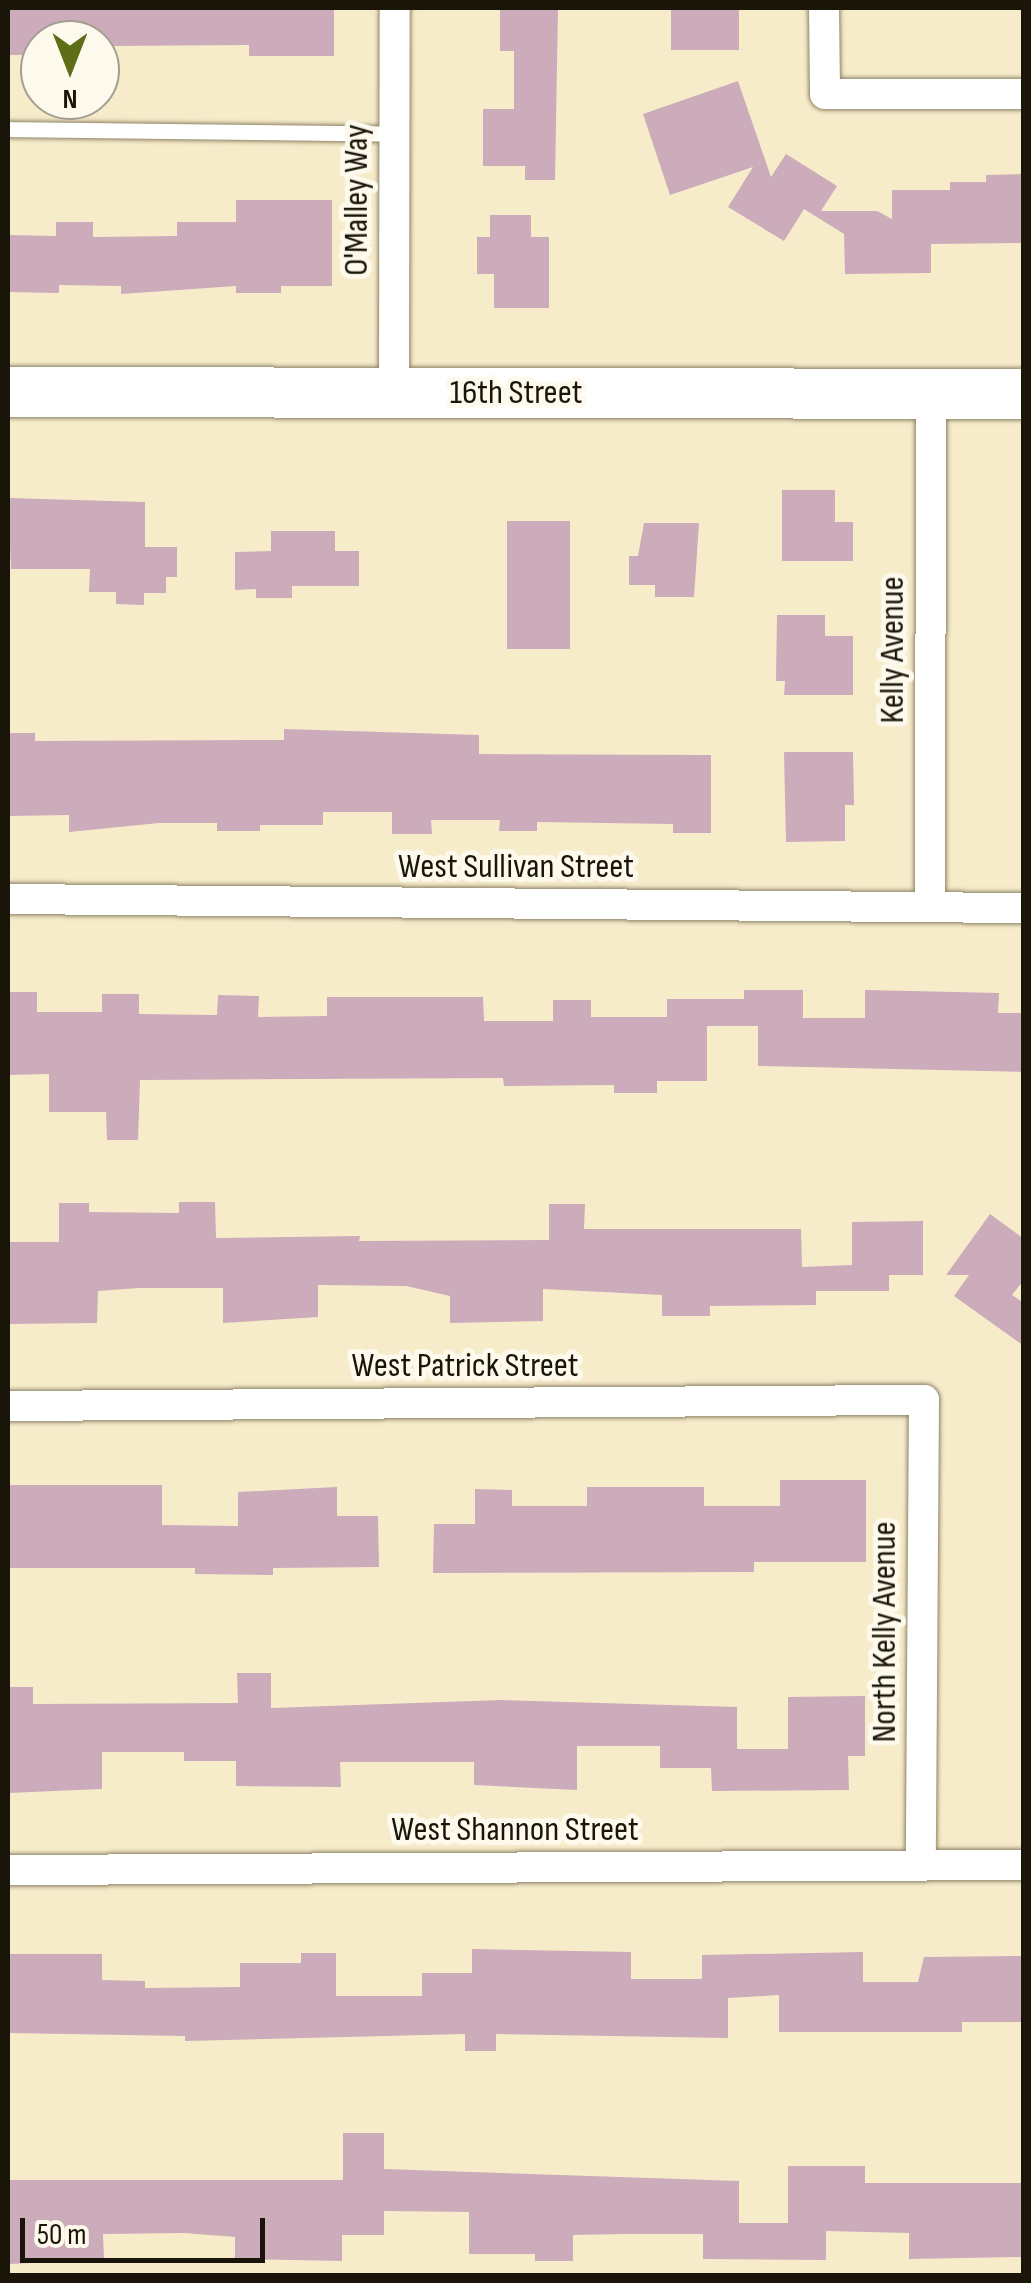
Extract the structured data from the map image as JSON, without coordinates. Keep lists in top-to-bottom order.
{
  "streets": {
    "main road": ["16th Street"],
    "street": [
      "O'Malley Way",
      "Kelly Avenue",
      "West Sullivan Street",
      "West Patrick Street",
      "North Kelly Avenue",
      "West Shannon Street"
    ]
  },
  "crossings": [
    ["O'Malley Way", "16th Street"],
    ["16th Street", "Kelly Avenue"],
    ["Kelly Avenue", "West Sullivan Street"],
    ["West Patrick Street", "North Kelly Avenue"],
    ["North Kelly Avenue", "West Shannon Street"]
  ],
  "scale_bar": "50 m",
  "north": "bottom"
}
